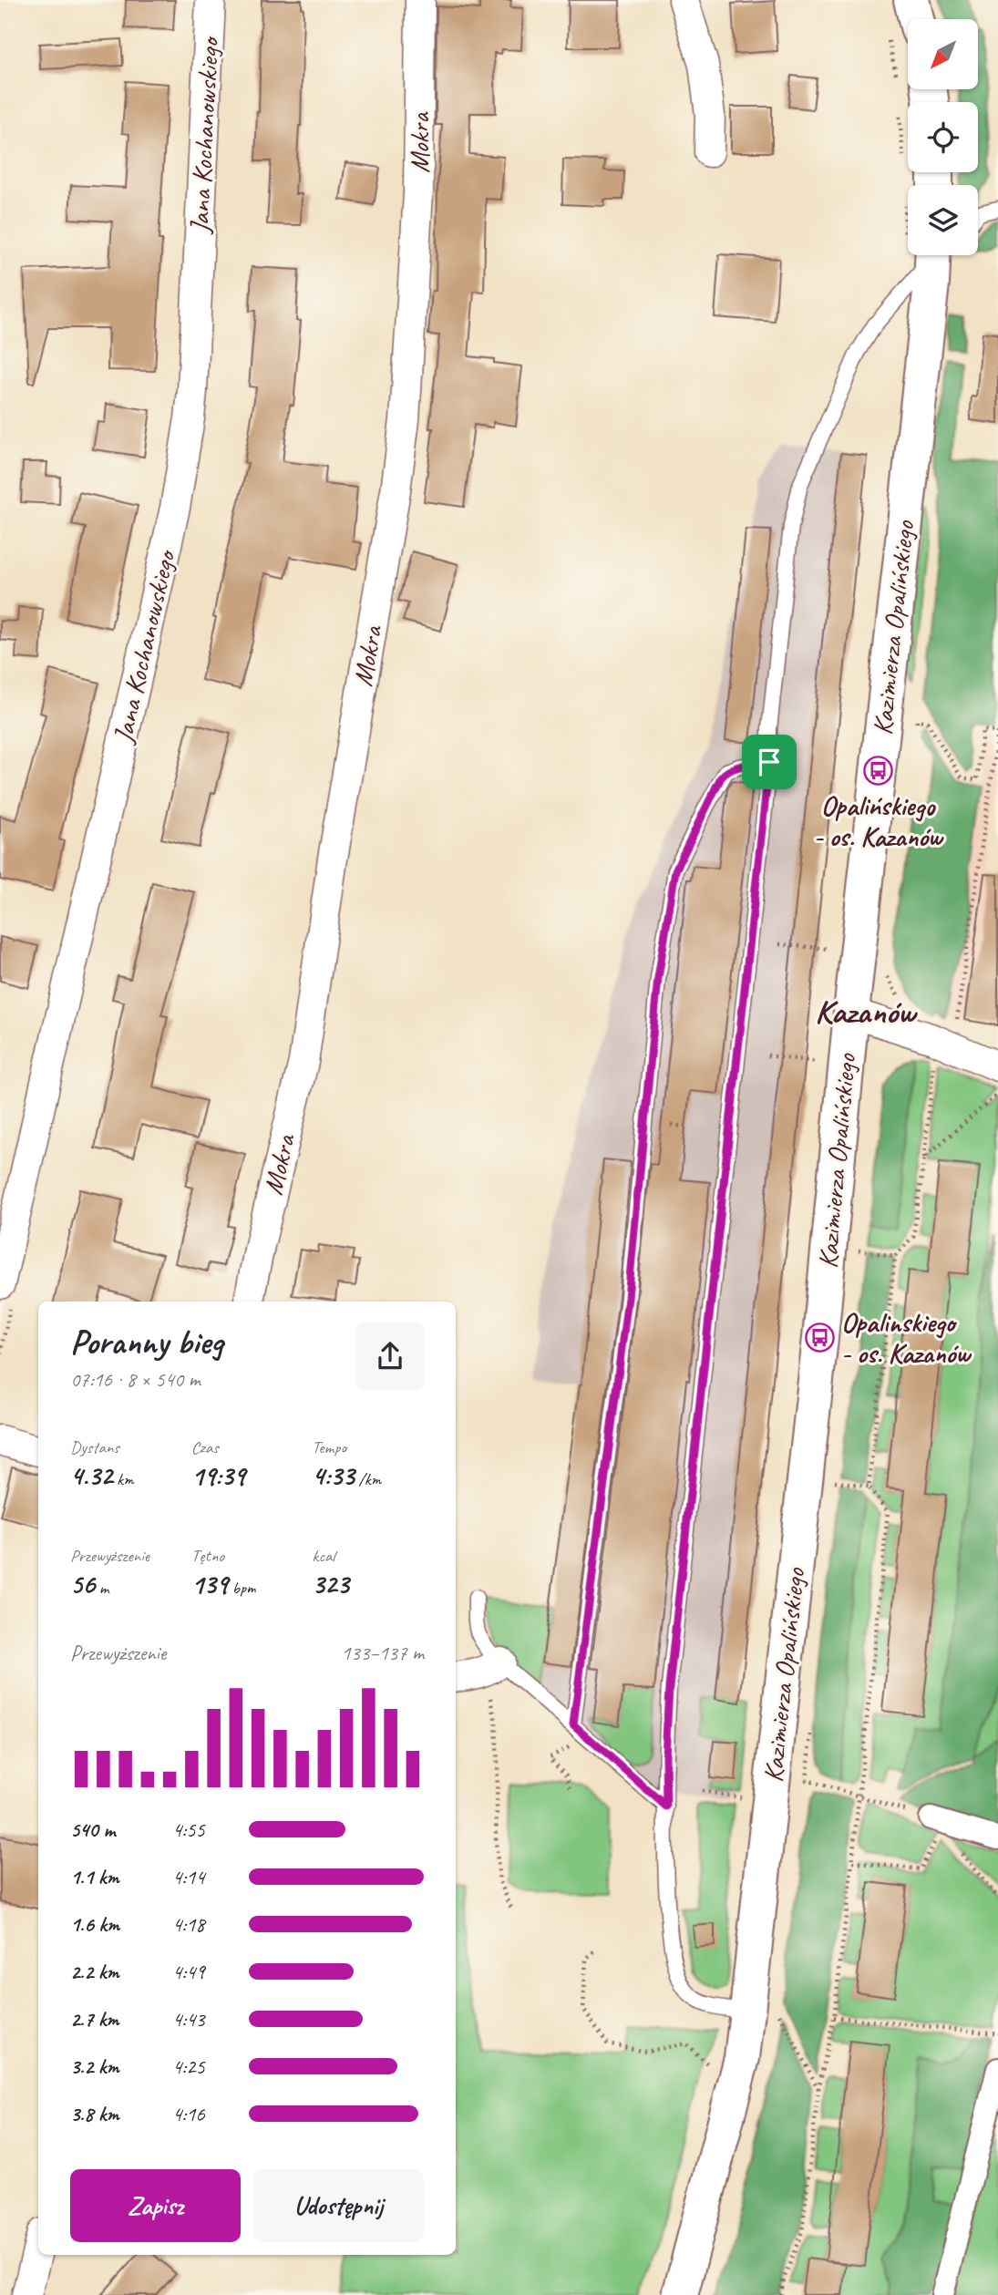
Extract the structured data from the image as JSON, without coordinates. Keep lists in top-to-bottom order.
{
  "streets": {
    "street": ["Jana Kochanowskiego", "Mokra", "Kazimierza Opalińskiego"]
  },
  "districts": ["Kazanów"],
  "places": {
    "bus stop": ["Opalińskiego - os. Kazanów", "Opalinskiego - os. Kazanów"]
  },
  "north": "bottom left",
  "page": {
    "heading": ["Poranny bieg", "07:16 · 8 × 540 m"],
    "stats": [
      ["Dystans", "4.32 km"],
      ["Czas", "19:39"],
      ["Tempo", "4:33 /km"],
      ["Przewyższenie", "56 m"],
      ["Tętno", "139 bpm"],
      ["kcal", "323"]
    ],
    "chart": ["Przewyższenie", "133–137 m"],
    "list": [
      {
        "name": "540 m",
        "note": "4:55"
      },
      {
        "name": "1.1 km",
        "note": "4:14"
      },
      {
        "name": "1.6 km",
        "note": "4:18"
      },
      {
        "name": "2.2 km",
        "note": "4:49"
      },
      {
        "name": "2.7 km",
        "note": "4:43"
      },
      {
        "name": "3.2 km",
        "note": "4:25"
      },
      {
        "name": "3.8 km",
        "note": "4:16"
      }
    ],
    "buttons": ["Zapisz", "Udostępnij"]
  }
}
